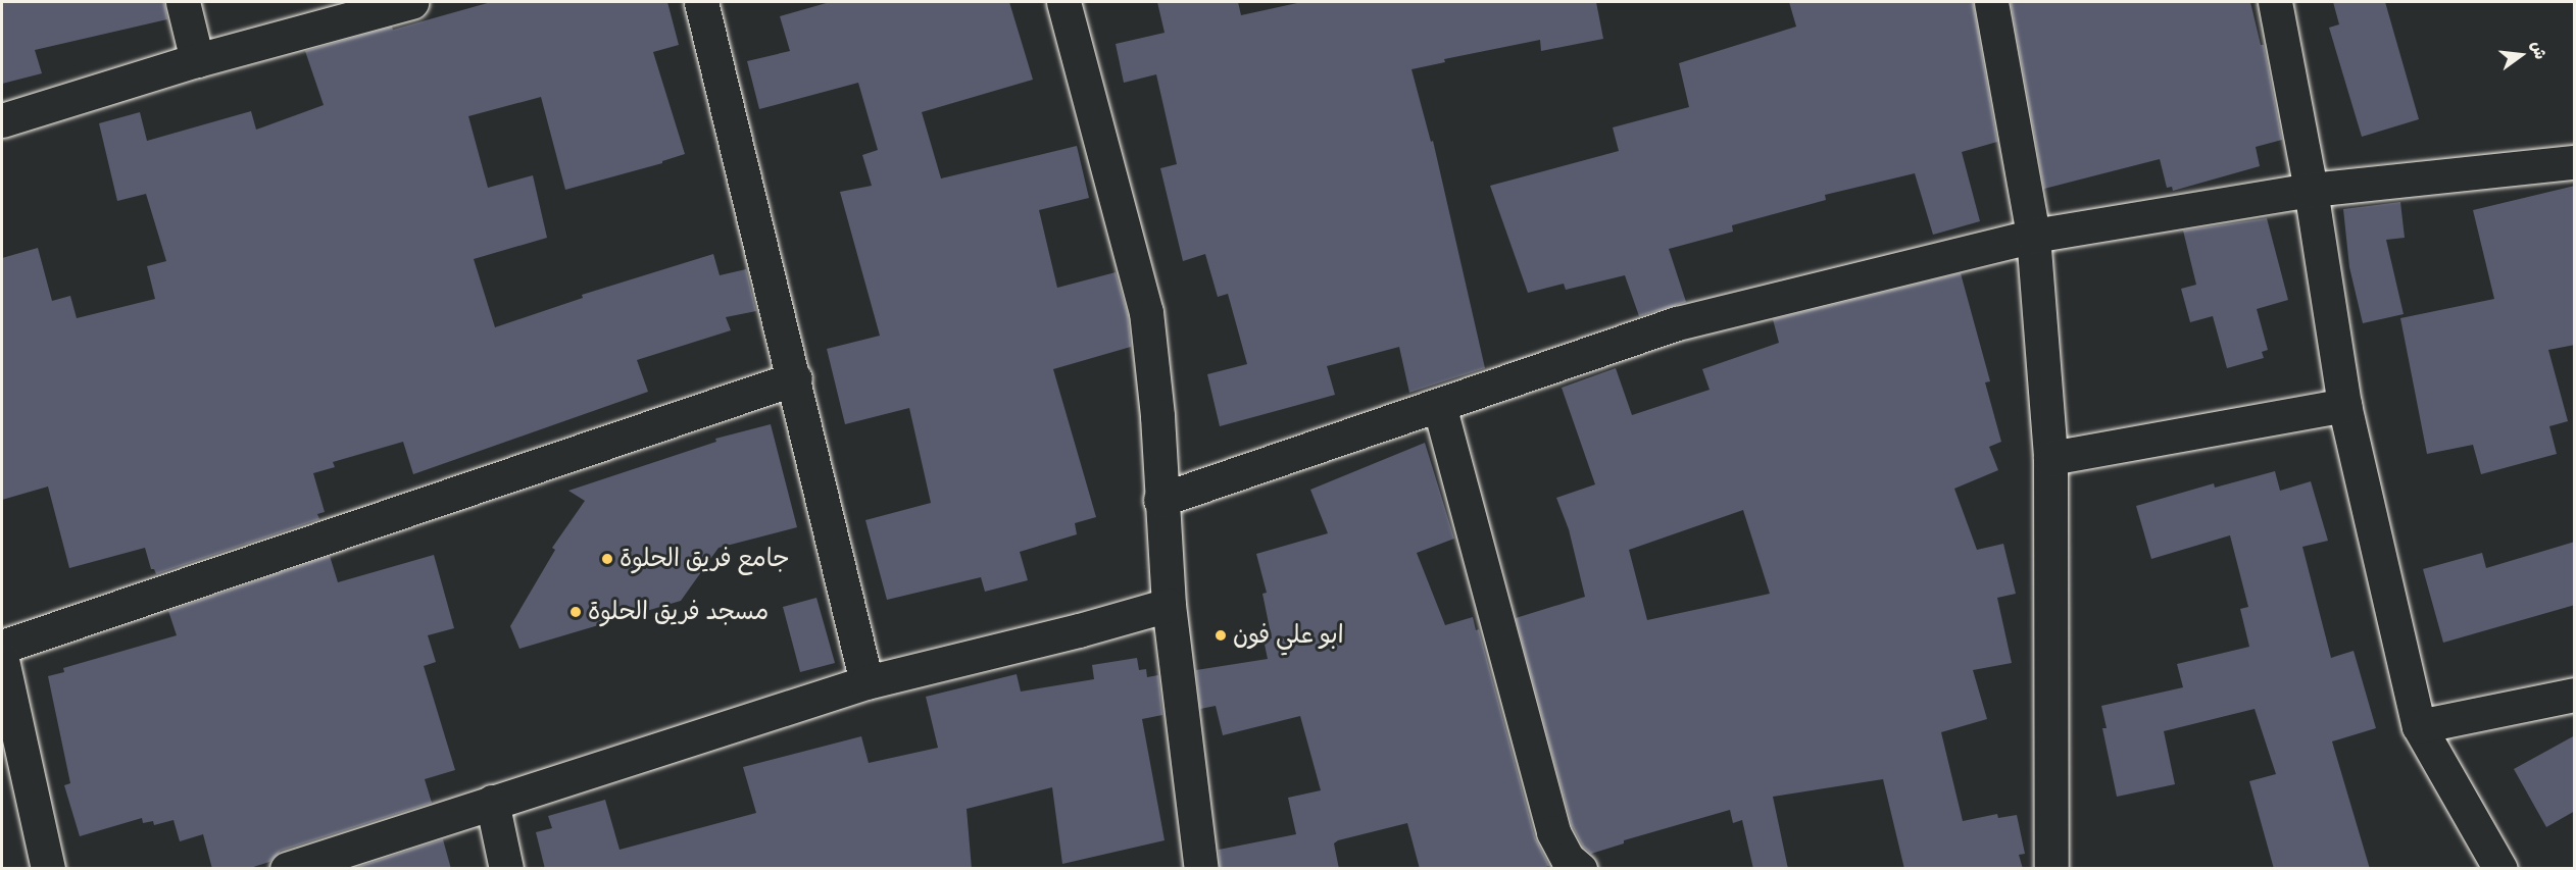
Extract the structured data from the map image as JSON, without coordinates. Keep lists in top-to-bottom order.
{
  "places": ["جامع فريق الحلوة", "مسجد فريق الحلوة", "ابو علي فون"],
  "north": "right"
}
